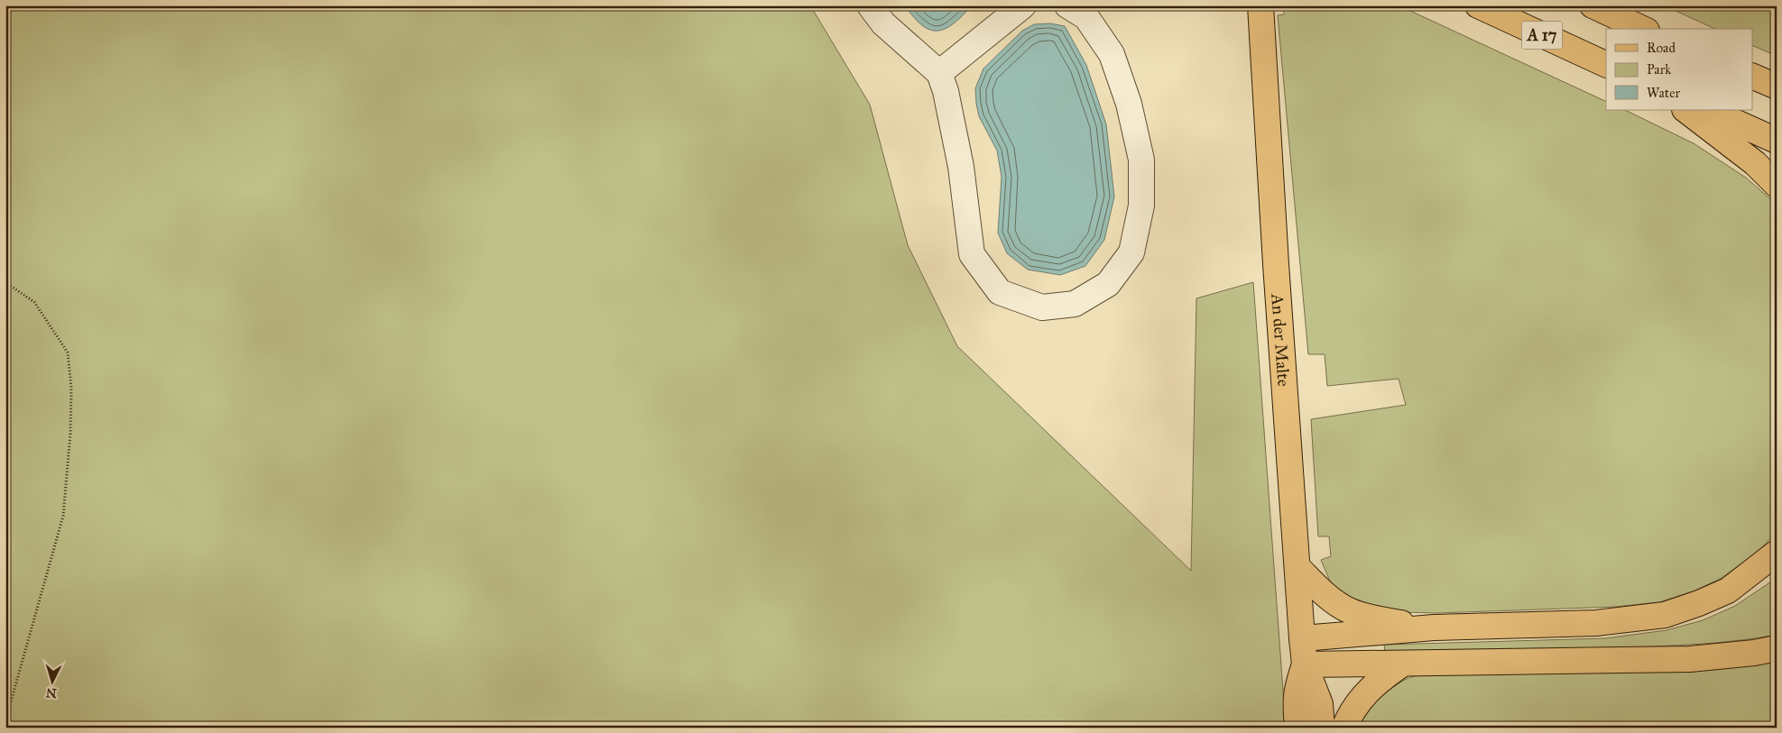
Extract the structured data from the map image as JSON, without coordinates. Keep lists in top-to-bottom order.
{
  "streets": {
    "main road": ["A 17", "An der Malte"]
  },
  "legend": ["Road", "Park", "Water"],
  "north": "bottom"
}
